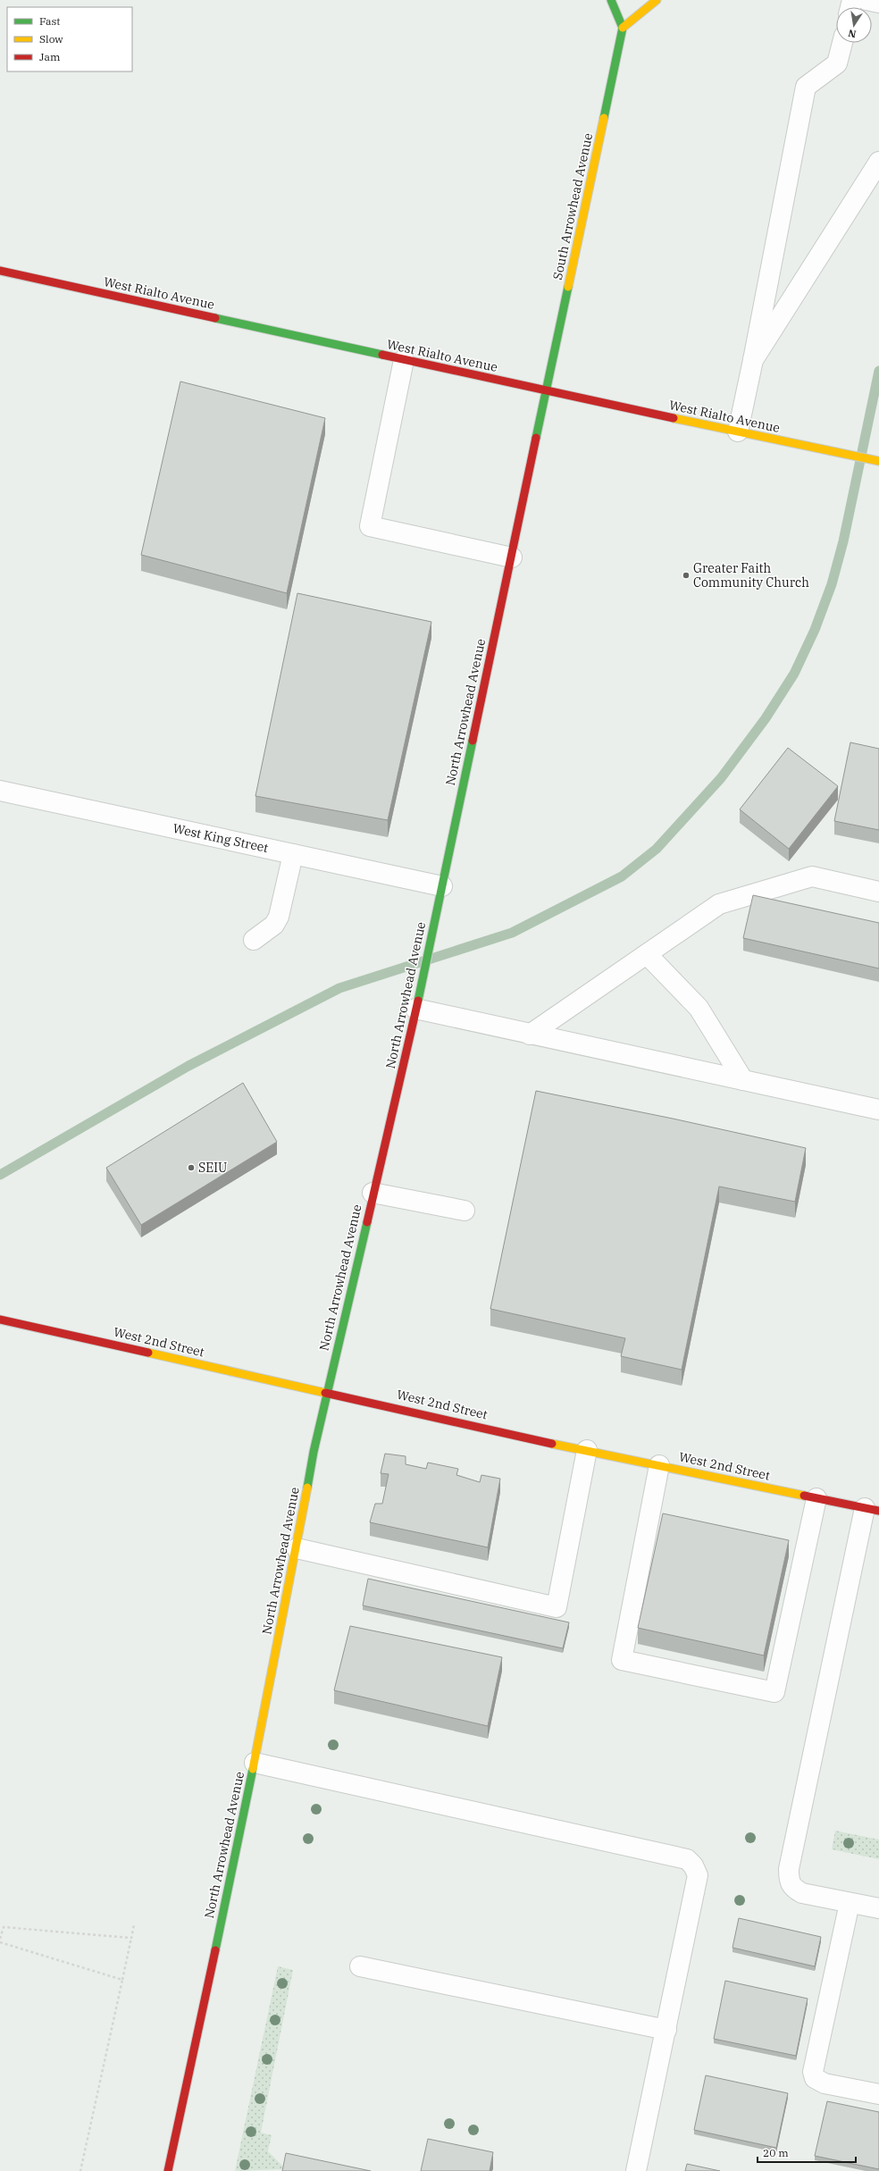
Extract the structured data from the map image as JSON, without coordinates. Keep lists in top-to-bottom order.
{
  "streets": {
    "main road": [
      "South Arrowhead Avenue",
      "West Rialto Avenue",
      "North Arrowhead Avenue",
      "West 2nd Street"
    ],
    "street": ["West King Street"]
  },
  "crossings": [
    ["South Arrowhead Avenue", "West Rialto Avenue"],
    ["South Arrowhead Avenue", "North Arrowhead Avenue"],
    ["West Rialto Avenue", "North Arrowhead Avenue"],
    ["North Arrowhead Avenue", "West King Street"],
    ["North Arrowhead Avenue", "West 2nd Street"]
  ],
  "places": ["Greater Faith Community Church", "SEIU"],
  "legend": ["Fast", "Slow", "Jam"],
  "scale_bar": "20 m",
  "north": "bottom"
}
